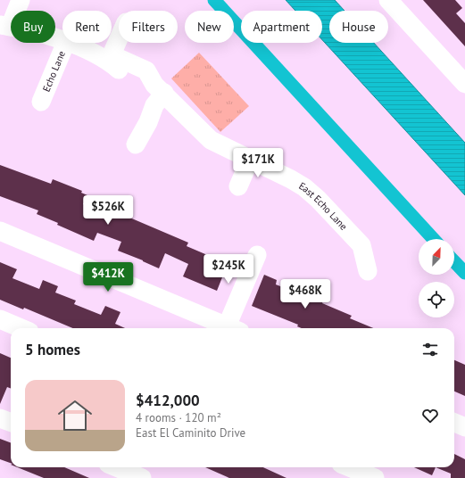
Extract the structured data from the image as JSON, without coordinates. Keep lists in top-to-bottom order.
{
  "streets": {
    "street": ["Echo Lane", "East Echo Lane"]
  },
  "north": "top right",
  "page": {
    "chip": [
      "Buy",
      "Rent",
      "Filters",
      "New",
      "Apartment",
      "House"
    ],
    "price": [
      "$171K",
      "$526K",
      "$245K",
      "$412K",
      "$468K"
    ],
    "heading": "5 homes",
    "list": [
      {
        "name": "$412,000",
        "note": "4 rooms · 120 m² · East El Caminito Drive"
      }
    ]
  }
}
